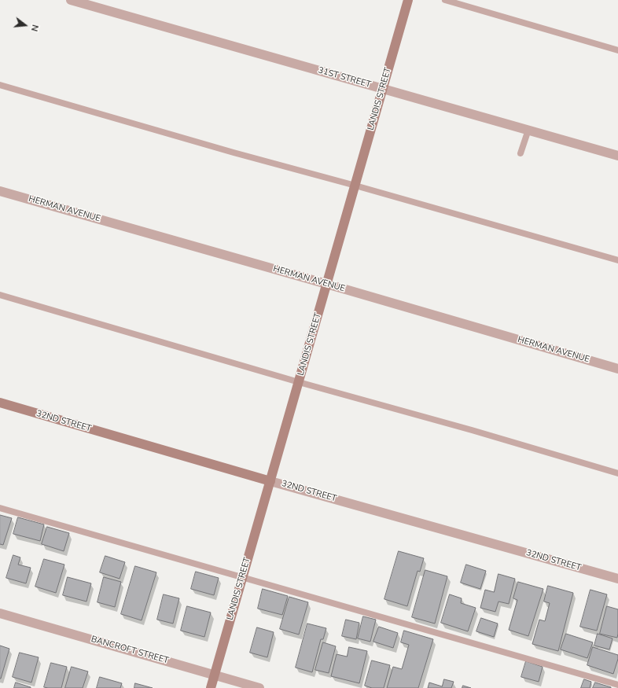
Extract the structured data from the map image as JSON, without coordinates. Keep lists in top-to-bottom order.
{
  "streets": {
    "main road": ["LANDIS STREET", "32ND STREET"],
    "street": ["31ST STREET", "HERMAN AVENUE", "BANCROFT STREET"]
  },
  "crossings": [
    ["31ST STREET", "LANDIS STREET"],
    ["LANDIS STREET", "HERMAN AVENUE"],
    ["LANDIS STREET", "32ND STREET"],
    ["LANDIS STREET", "BANCROFT STREET"]
  ],
  "north": "right"
}
